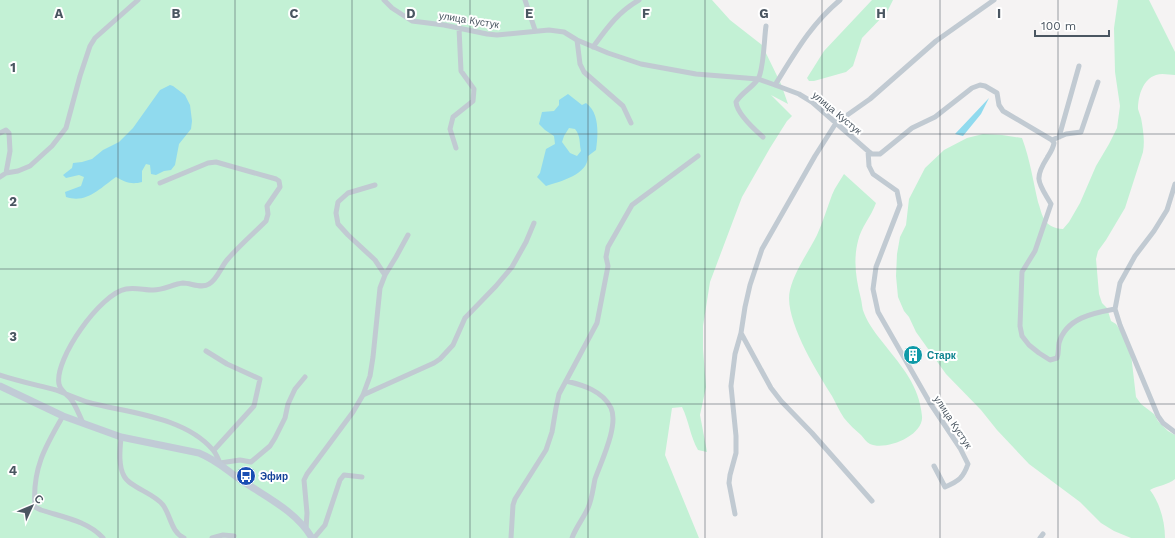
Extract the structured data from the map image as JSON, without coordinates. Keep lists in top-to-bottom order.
{
  "streets": {
    "street": ["улица Кустук"]
  },
  "places": {
    "building": ["Старк"],
    "bus stop": ["Эфир"]
  },
  "scale_bar": "100 m",
  "north": "top right",
  "grid": {
    "columns": [
      "A",
      "B",
      "C",
      "D",
      "E",
      "F",
      "G",
      "H",
      "I"
    ],
    "rows": [
      "1",
      "2",
      "3",
      "4"
    ]
  }
}
